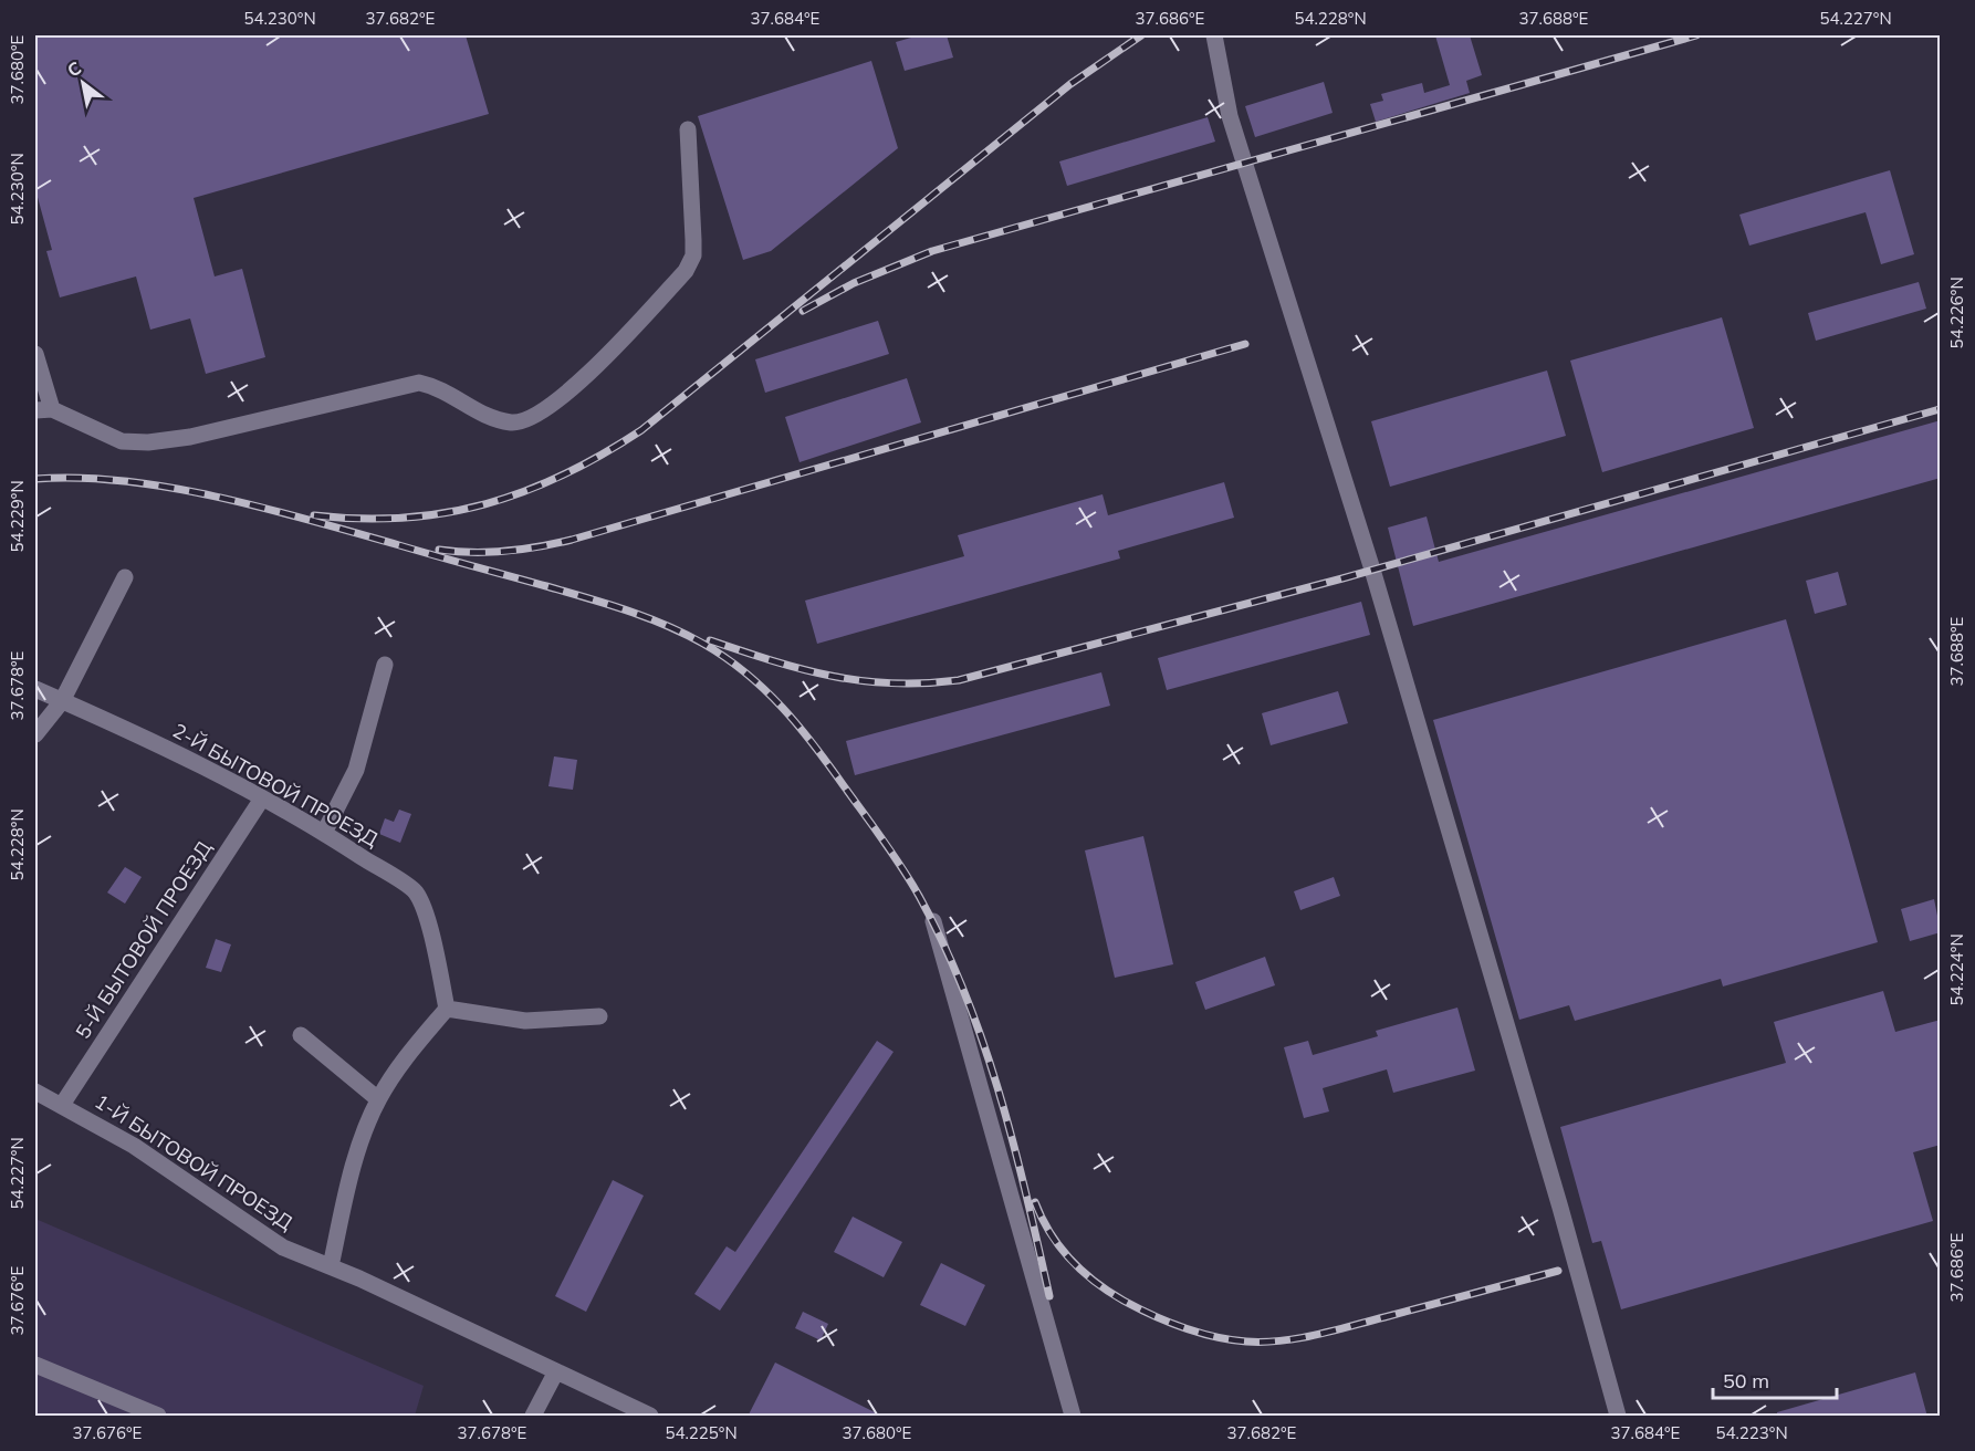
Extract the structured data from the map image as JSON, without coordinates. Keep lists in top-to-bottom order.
{
  "streets": {
    "street": ["2-Й БЫТОВОЙ ПРОЕЗД", "5-Й БЫТОВОЙ ПРОЕЗД", "1-Й БЫТОВОЙ ПРОЕЗД"]
  },
  "crossings": [
    ["2-Й БЫТОВОЙ ПРОЕЗД", "5-Й БЫТОВОЙ ПРОЕЗД"],
    ["5-Й БЫТОВОЙ ПРОЕЗД", "1-Й БЫТОВОЙ ПРОЕЗД"]
  ],
  "scale_bar": "50 m",
  "north": "top left",
  "coordinates": [
    "54.230°N",
    "37.682°E",
    "37.684°E",
    "37.686°E",
    "54.228°N",
    "37.688°E",
    "54.227°N",
    "37.680°E",
    "54.226°N",
    "54.229°N",
    "37.678°E",
    "54.224°N",
    "37.676°E",
    "54.225°N",
    "54.223°N"
  ]
}
